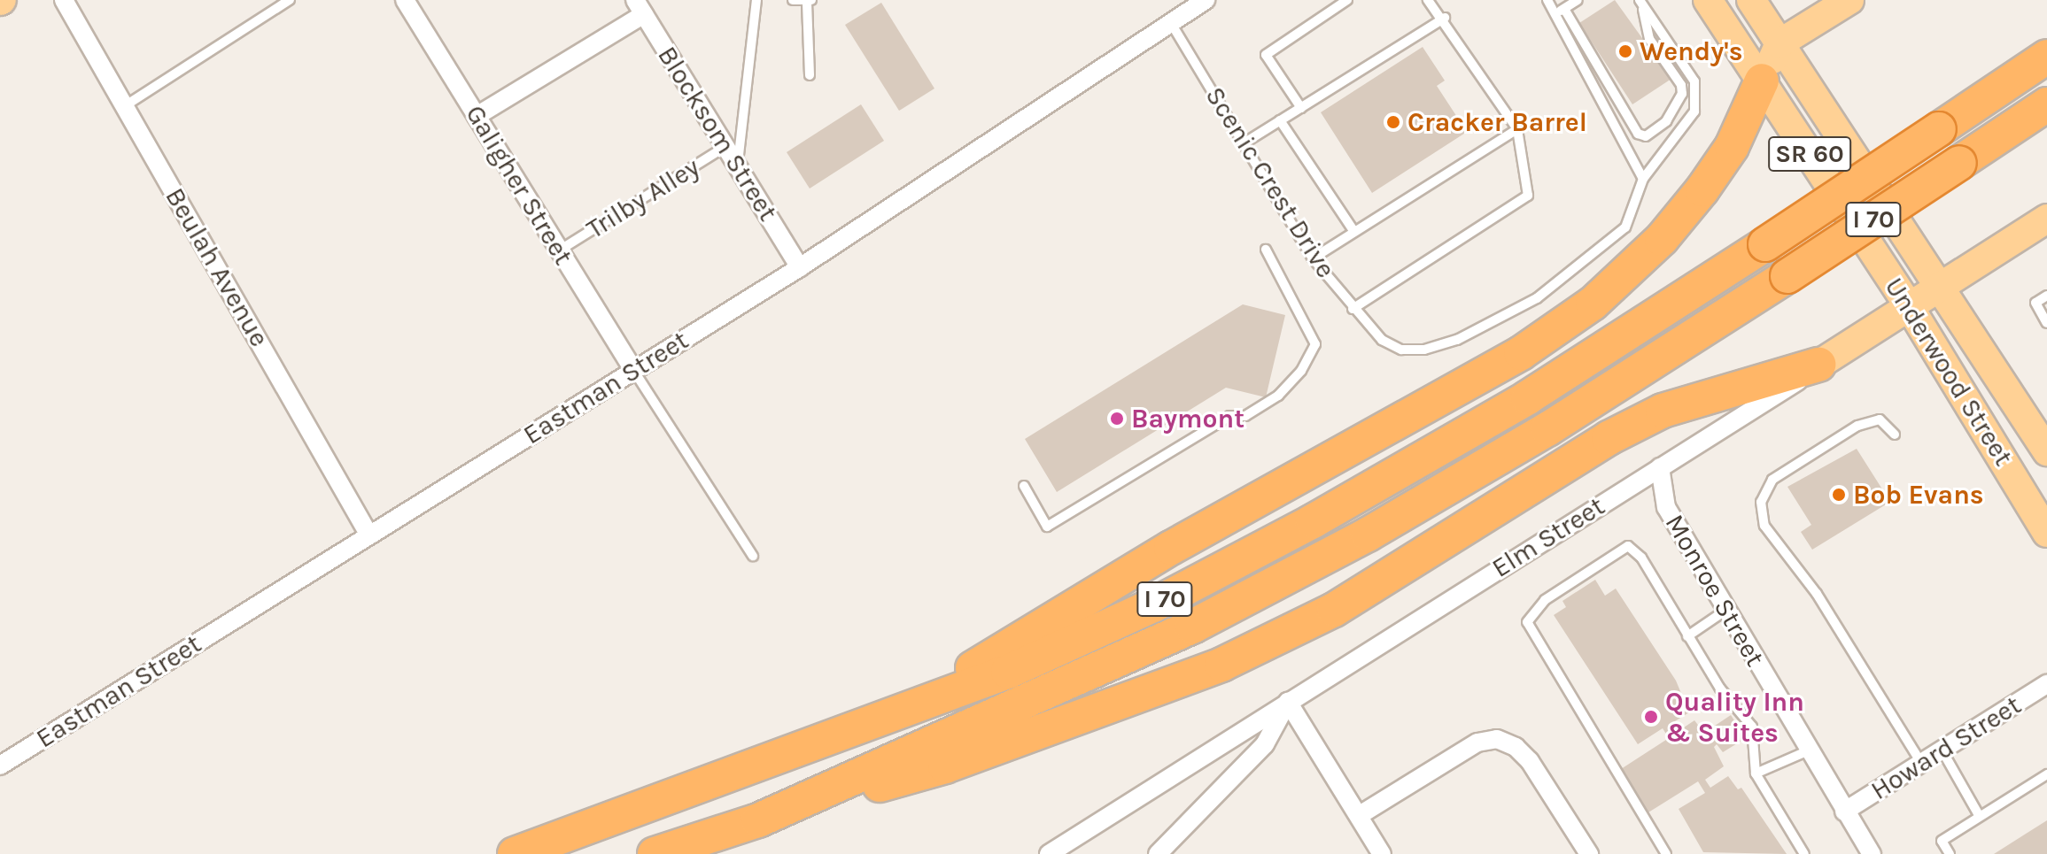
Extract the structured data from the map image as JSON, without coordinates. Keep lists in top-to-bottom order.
{
  "streets": {
    "highway": ["I 70"],
    "main road": ["SR 60", "Underwood Street", "Elm Street"],
    "street": [
      "Blocksom Street",
      "Galigher Street",
      "Beulah Avenue",
      "Eastman Street",
      "Monroe Street",
      "Howard Street"
    ],
    "lane": ["Scenic Crest Drive", "Trilby Alley"]
  },
  "crossings": [
    ["Blocksom Street", "Trilby Alley"],
    ["Blocksom Street", "Eastman Street"],
    ["Scenic Crest Drive", "Eastman Street"],
    ["Galigher Street", "Trilby Alley"],
    ["Galigher Street", "Eastman Street"],
    ["Beulah Avenue", "Eastman Street"],
    ["Underwood Street", "Elm Street"],
    ["Elm Street", "Monroe Street"],
    ["Monroe Street", "Howard Street"]
  ],
  "places": [
    "Wendy's",
    "Cracker Barrel",
    "Baymont",
    "Bob Evans",
    "Quality Inn & Suites"
  ]
}
